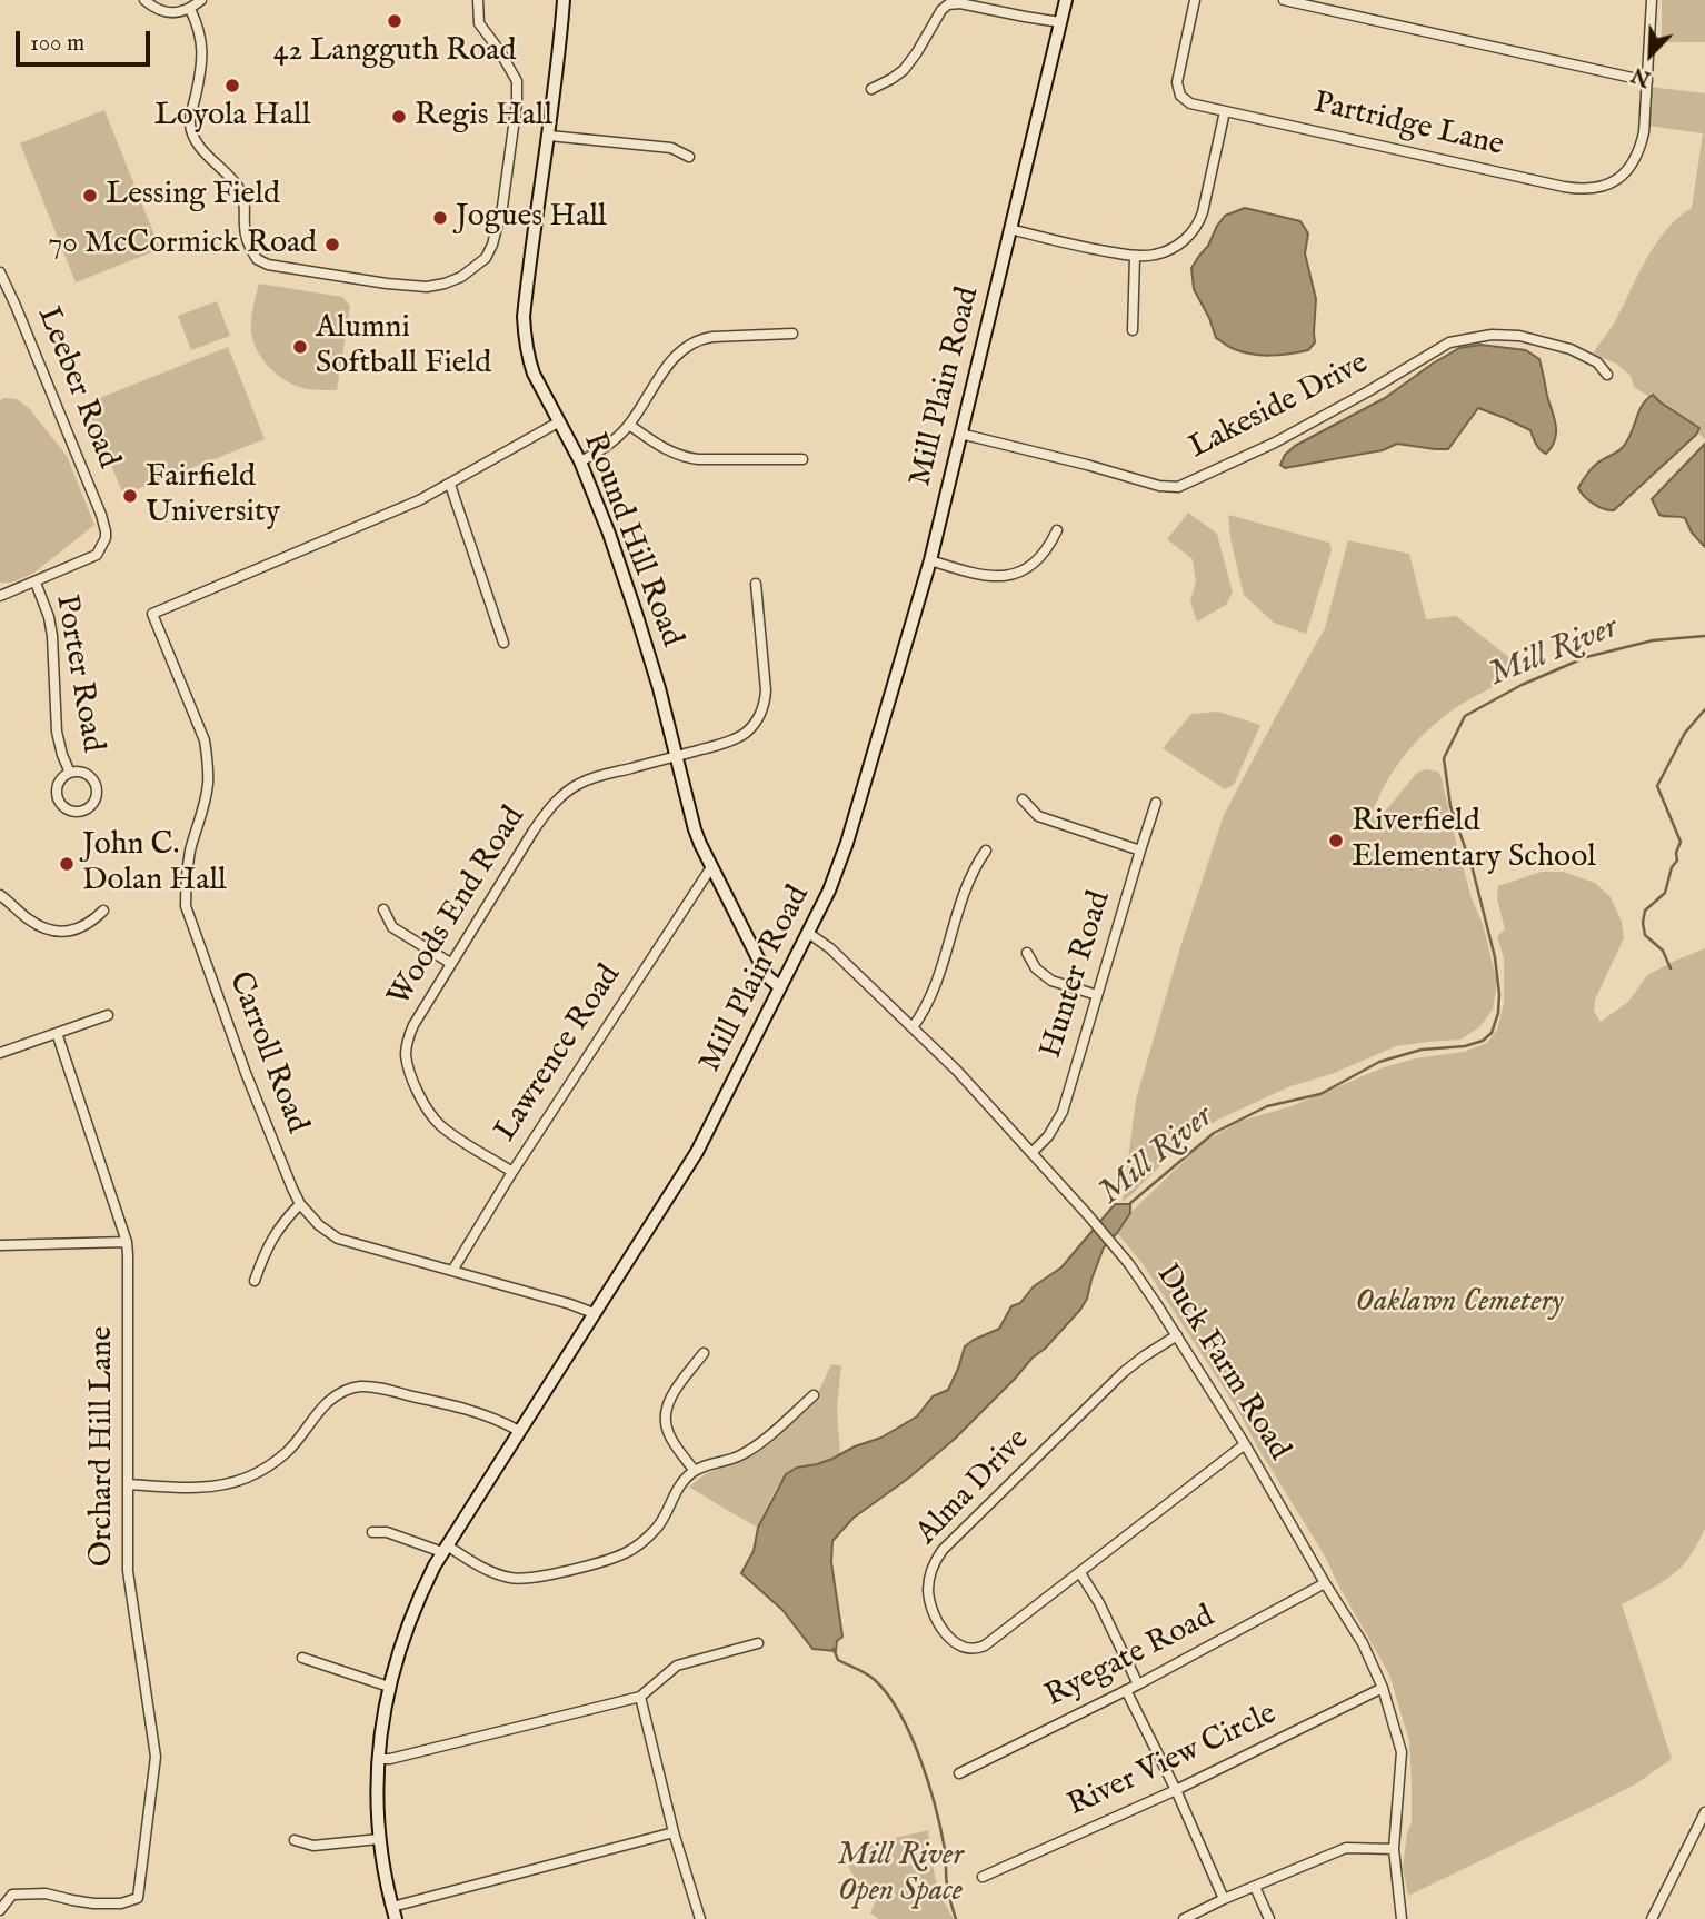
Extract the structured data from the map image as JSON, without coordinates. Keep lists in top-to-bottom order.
{
  "streets": {
    "main road": ["Mill Plain Road", "Round Hill Road"],
    "street": [
      "Partridge Lane",
      "Leeber Road",
      "Lakeside Drive",
      "Porter Road",
      "Woods End Road",
      "Hunter Road",
      "Carroll Road",
      "Lawrence Road",
      "Duck Farm Road",
      "Orchard Hill Lane",
      "Alma Drive",
      "Ryegate Road",
      "River View Circle"
    ]
  },
  "crossings": [
    ["Mill Plain Road", "Lakeside Drive"],
    ["Mill Plain Road", "Round Hill Road"],
    ["Mill Plain Road", "Carroll Road"],
    ["Mill Plain Road", "Duck Farm Road"],
    ["Leeber Road", "Porter Road"],
    ["Round Hill Road", "Woods End Road"],
    ["Round Hill Road", "Lawrence Road"],
    ["Woods End Road", "Lawrence Road"],
    ["Hunter Road", "Duck Farm Road"],
    ["Carroll Road", "Lawrence Road"],
    ["Duck Farm Road", "Alma Drive"],
    ["Duck Farm Road", "Ryegate Road"],
    ["Duck Farm Road", "River View Circle"]
  ],
  "water": ["Mill River"],
  "parks": ["Oaklawn Cemetery", "Mill River Open Space"],
  "places": [
    "42 Langguth Road",
    "Loyola Hall",
    "Regis Hall",
    "Lessing Field",
    "Jogues Hall",
    "70 McCormick Road",
    "Alumni Softball Field",
    "Fairfield University",
    "Riverfield Elementary School",
    "John C. Dolan Hall"
  ],
  "scale_bar": "100 m",
  "north": "bottom left"
}
